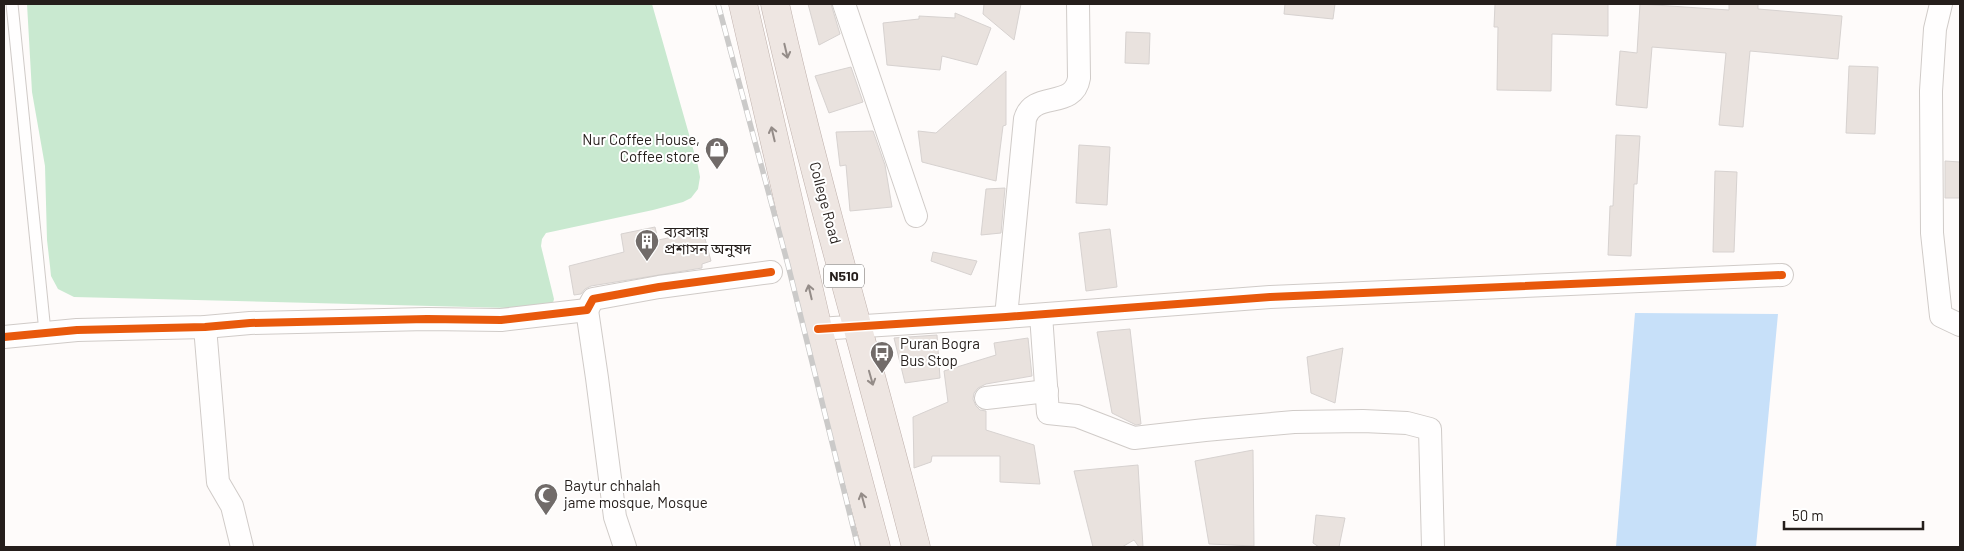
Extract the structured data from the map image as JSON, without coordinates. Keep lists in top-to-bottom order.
{
  "streets": {
    "highway": ["College Road", "N510"]
  },
  "places": {
    "shop": ["Nur Coffee House, Coffee store"],
    "building": ["ব্যবসায় প্রশাসন অনুষদ"],
    "bus stop": ["Puran Bogra Bus Stop"],
    "mosque": ["Baytur chhalah jame mosque, Mosque"]
  },
  "scale_bar": "50 m"
}
